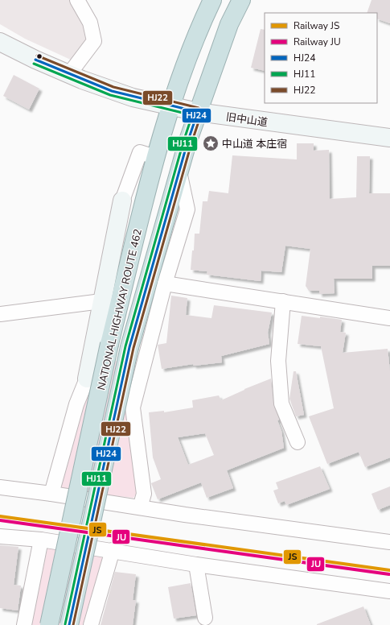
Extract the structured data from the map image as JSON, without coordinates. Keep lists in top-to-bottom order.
{
  "streets": {
    "highway": ["NATIONAL HIGHWAY ROUTE 462"],
    "main road": ["旧中山道"]
  },
  "crossings": [
    ["旧中山道", "NATIONAL HIGHWAY ROUTE 462"]
  ],
  "places": {
    "place": ["中山道 本庄宿"]
  },
  "lines": [
    "transit line HJ22",
    "transit line HJ24",
    "transit line HJ11",
    "rail line JS",
    "rail line JU"
  ],
  "legend": [
    "Railway JS",
    "Railway JU",
    "HJ24",
    "HJ11",
    "HJ22"
  ]
}
